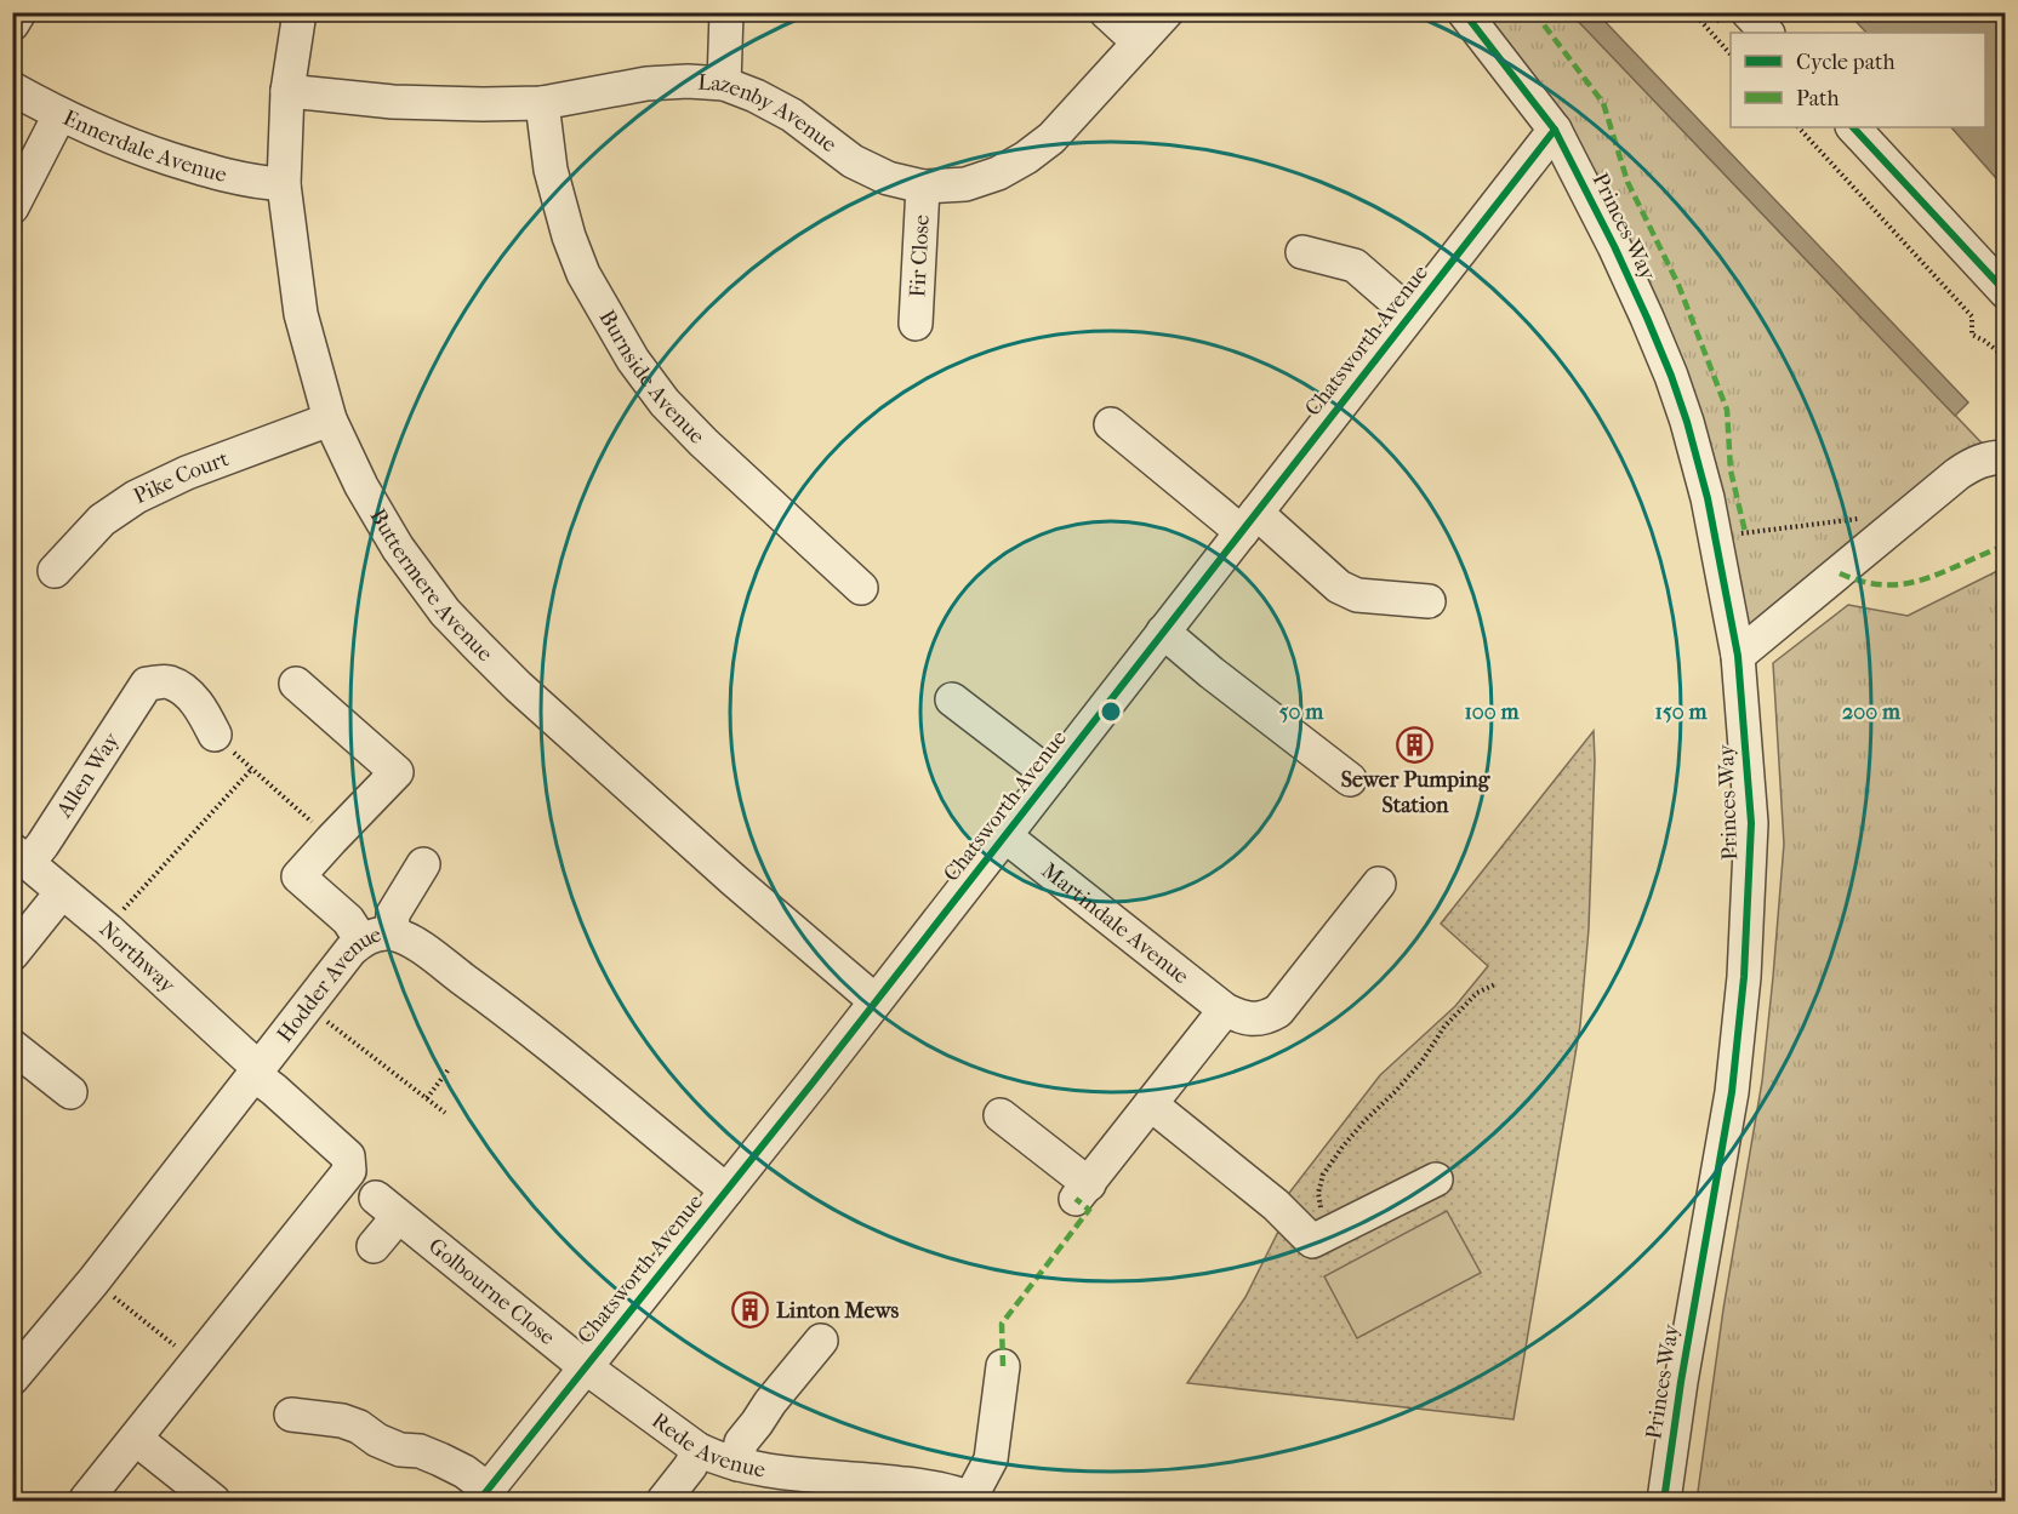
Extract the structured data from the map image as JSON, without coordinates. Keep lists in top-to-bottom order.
{
  "streets": {
    "street": [
      "Lazenby Avenue",
      "Ennerdale Avenue",
      "Princes Way",
      "Fir Close",
      "Chatsworth Avenue",
      "Burnside Avenue",
      "Pike Court",
      "Buttermere Avenue",
      "Allen Way",
      "Martindale Avenue",
      "Northway",
      "Hodder Avenue",
      "Golbourne Close",
      "Rede Avenue"
    ]
  },
  "crossings": [
    ["Lazenby Avenue", "Fir Close"],
    ["Lazenby Avenue", "Burnside Avenue"],
    ["Lazenby Avenue", "Buttermere Avenue"],
    ["Ennerdale Avenue", "Buttermere Avenue"],
    ["Princes Way", "Chatsworth Avenue"],
    ["Chatsworth Avenue", "Buttermere Avenue"],
    ["Chatsworth Avenue", "Martindale Avenue"],
    ["Chatsworth Avenue", "Hodder Avenue"],
    ["Chatsworth Avenue", "Golbourne Close"],
    ["Chatsworth Avenue", "Rede Avenue"],
    ["Pike Court", "Buttermere Avenue"],
    ["Allen Way", "Northway"],
    ["Northway", "Hodder Avenue"],
    ["Golbourne Close", "Rede Avenue"]
  ],
  "places": {
    "building": ["Sewer Pumping Station", "Linton Mews"]
  },
  "legend": ["Cycle path", "Path"],
  "rings": [
    "50 m",
    "100 m",
    "150 m",
    "200 m"
  ]
}
